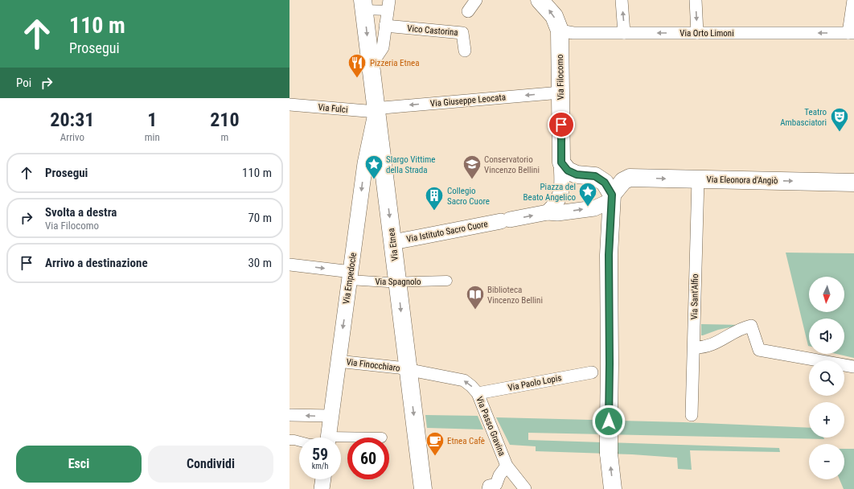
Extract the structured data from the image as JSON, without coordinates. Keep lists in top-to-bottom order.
{
  "streets": {
    "main road": ["Via Filocomo", "Via Eleonora d'Angiò", "Via Etnea"],
    "street": [
      "Vico Castorina",
      "Via Orto Limoni",
      "Via Giuseppe Leocata",
      "Via Fulci",
      "Via Istituto Sacro Cuore",
      "Via Empedocle",
      "Via Spagnolo",
      "Via Sant'Alfio",
      "Via Finocchiaro",
      "Via Paolo Lopis",
      "Via Passo Gravina"
    ]
  },
  "crossings": [
    ["Via Orto Limoni", "Via Filocomo"],
    ["Via Filocomo", "Via Giuseppe Leocata"],
    ["Via Giuseppe Leocata", "Via Fulci"],
    ["Via Giuseppe Leocata", "Via Etnea"],
    ["Via Giuseppe Leocata", "Via Empedocle"],
    ["Via Fulci", "Via Etnea"],
    ["Via Fulci", "Via Empedocle"],
    ["Via Eleonora d'Angiò", "Via Istituto Sacro Cuore"],
    ["Via Eleonora d'Angiò", "Via Sant'Alfio"],
    ["Via Istituto Sacro Cuore", "Via Etnea"],
    ["Via Etnea", "Via Empedocle"],
    ["Via Etnea", "Via Spagnolo"],
    ["Via Etnea", "Via Finocchiaro"],
    ["Via Etnea", "Via Passo Gravina"],
    ["Via Empedocle", "Via Spagnolo"],
    ["Via Empedocle", "Via Finocchiaro"],
    ["Via Finocchiaro", "Via Passo Gravina"],
    ["Via Paolo Lopis", "Via Passo Gravina"]
  ],
  "one_way": [
    "Via Orto Limoni",
    "Via Giuseppe Leocata",
    "Via Eleonora d'Angiò",
    "Via Istituto Sacro Cuore",
    "Via Etnea",
    "Via Empedocle",
    "Via Passo Gravina"
  ],
  "places": {
    "restaurant": ["Pizzeria Etnea"],
    "theatre": ["Teatro Ambasciatori"],
    "place": ["Slargo Vittime della Strada", "Piazza del Beato Angelico"],
    "school or university": ["Conservatorio Vincenzo Bellini"],
    "building": ["Collegio Sacro Cuore"],
    "library": ["Biblioteca Vincenzo Bellini"],
    "cafe": ["Etnea Cafè"]
  },
  "north": "bottom",
  "page": {
    "turn": ["110 m", "Prosegui"],
    "then": "Poi",
    "eta": [
      "20:31",
      "Arrivo",
      "1",
      "min",
      "210",
      "m"
    ],
    "list": [
      {
        "name": "Prosegui",
        "value": "110 m"
      },
      {
        "name": "Svolta a destra",
        "note": "Via Filocomo",
        "value": "70 m"
      },
      {
        "name": "Arrivo a destinazione",
        "value": "30 m"
      }
    ],
    "map_buttons": ["+", "−"],
    "speed": "59 km/h",
    "limit": "60",
    "buttons": ["Esci", "Condividi"]
  }
}
